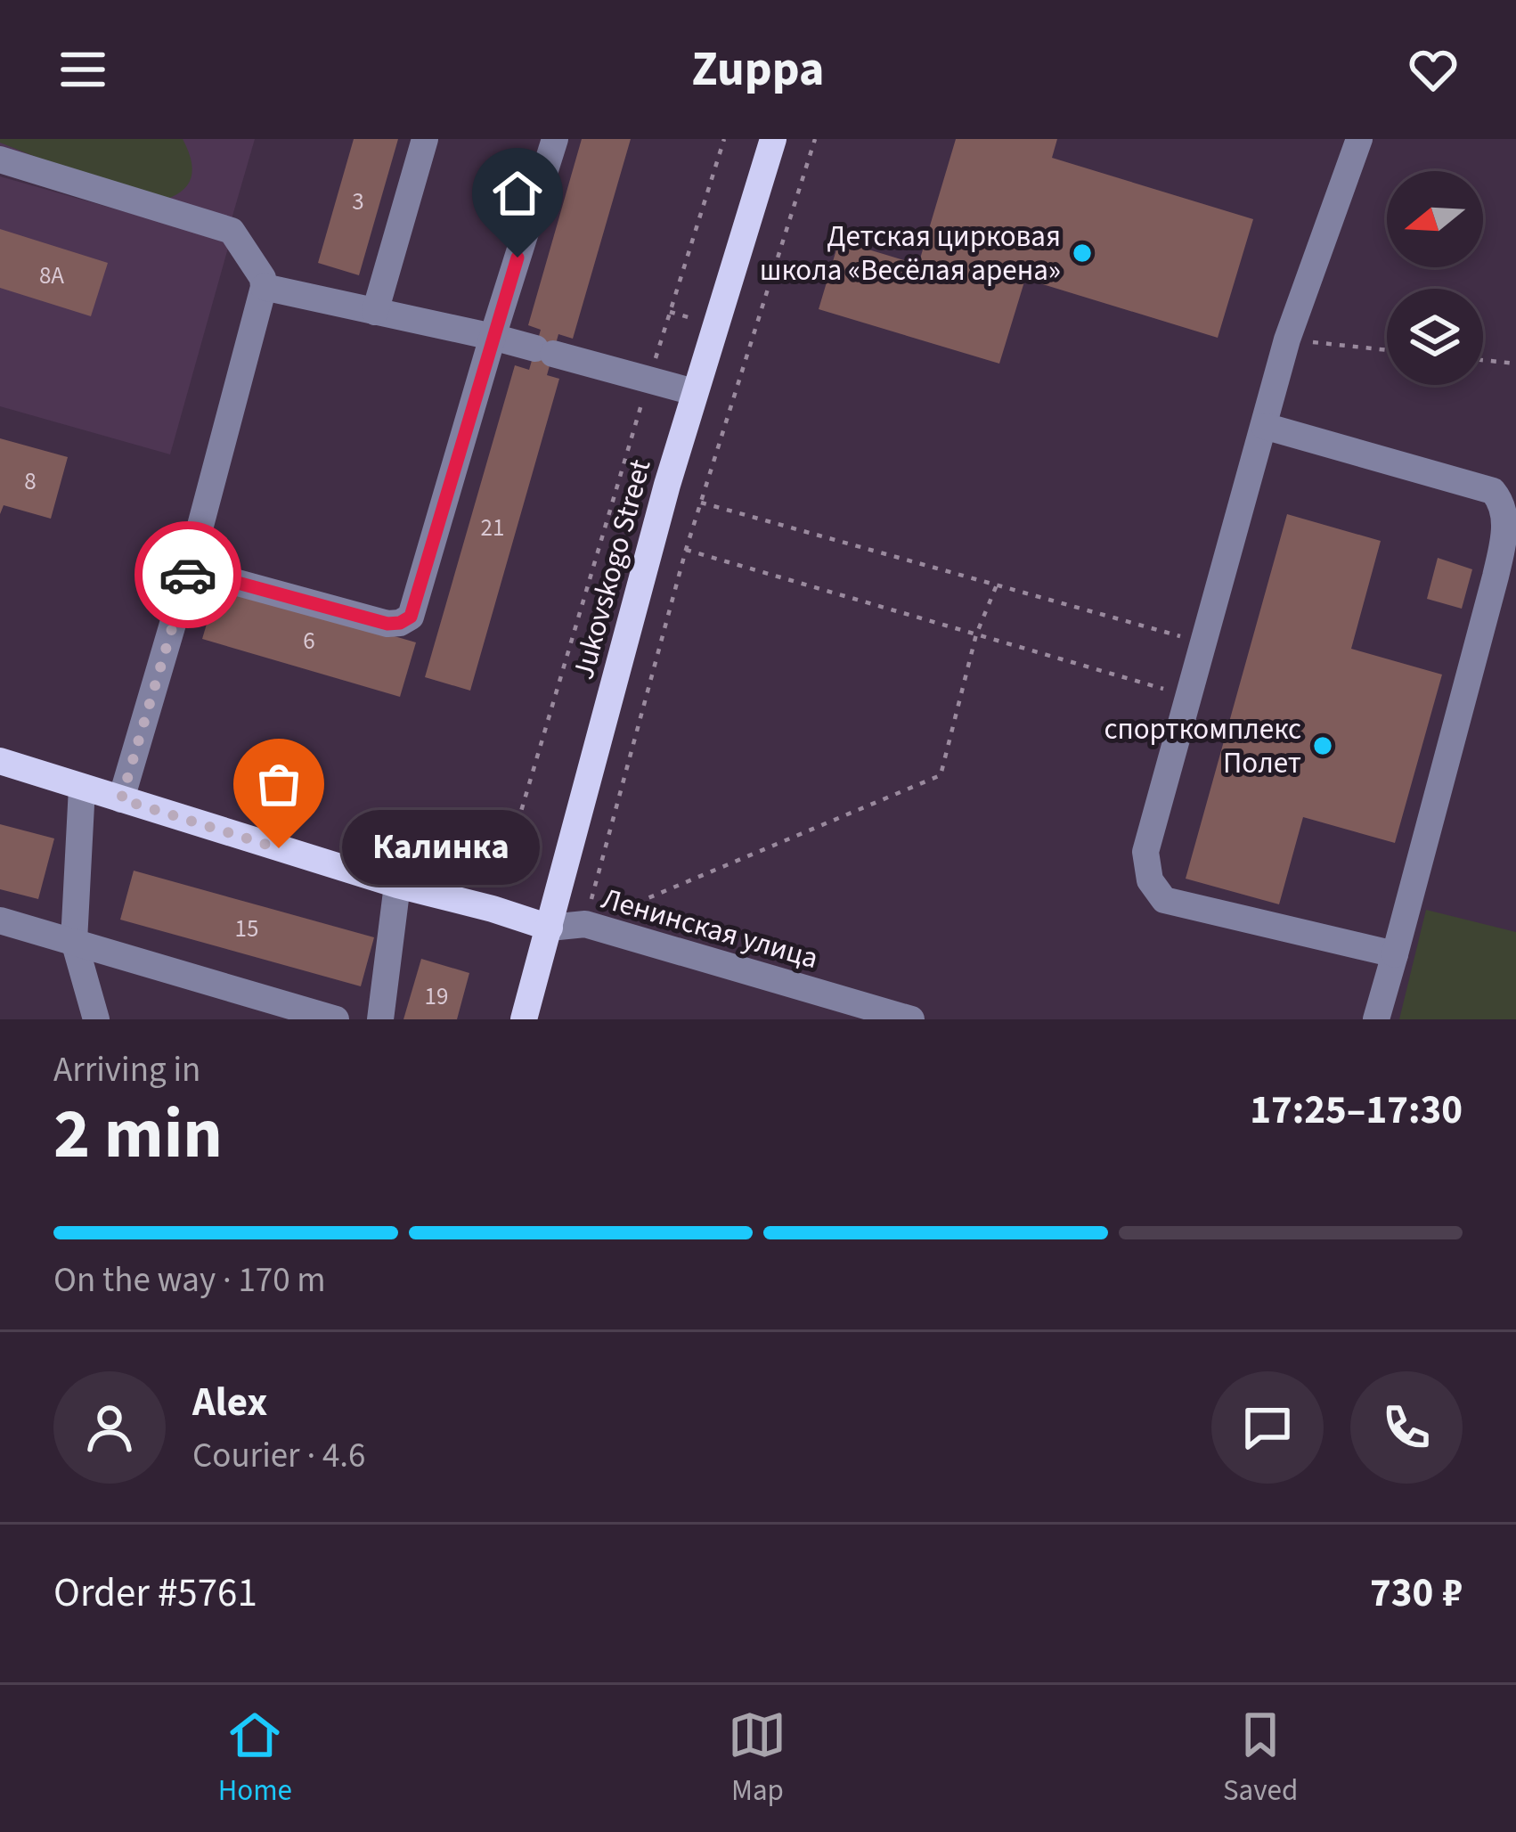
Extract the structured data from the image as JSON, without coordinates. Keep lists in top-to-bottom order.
{
  "streets": {
    "main road": ["Jukovskogo Street", "Ленинская улица"]
  },
  "crossings": [
    ["Jukovskogo Street", "Ленинская улица"]
  ],
  "places": ["Детская цирковая школа «Весёлая арена»", "спорткомплекс Полет", "Калинка"],
  "house_numbers": [
    "3",
    "8А",
    "8",
    "21",
    "6",
    "15",
    "19"
  ],
  "north": "left",
  "page": {
    "header": "Zuppa",
    "bubble": "Калинка",
    "heading": ["2 min", "Arriving in", "17:25–17:30"],
    "panel": [
      "Alex",
      "Courier · 4.6",
      "Order #5761",
      "730 ₽"
    ],
    "bar": "On the way · 170 m",
    "tabs": ["Home", "Map", "Saved"]
  }
}
